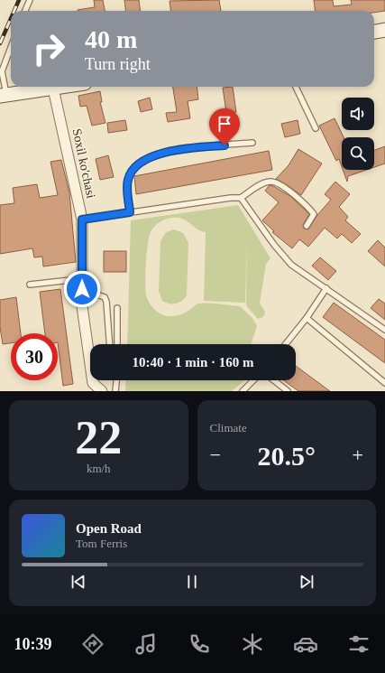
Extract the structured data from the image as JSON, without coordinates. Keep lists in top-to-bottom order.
{
  "streets": {
    "street": ["Soxil ko'chasi"]
  },
  "page": {
    "turn": ["40 m", "Turn right"],
    "limit": "30",
    "trip": "10:40 · 1 min · 160 m",
    "tile": [
      ["22", "km/h"],
      "Climate"
    ],
    "heat": ["−", "20.5°", "+"],
    "song": ["Open Road", "Tom Ferris"],
    "tabs": "10:39"
  }
}
